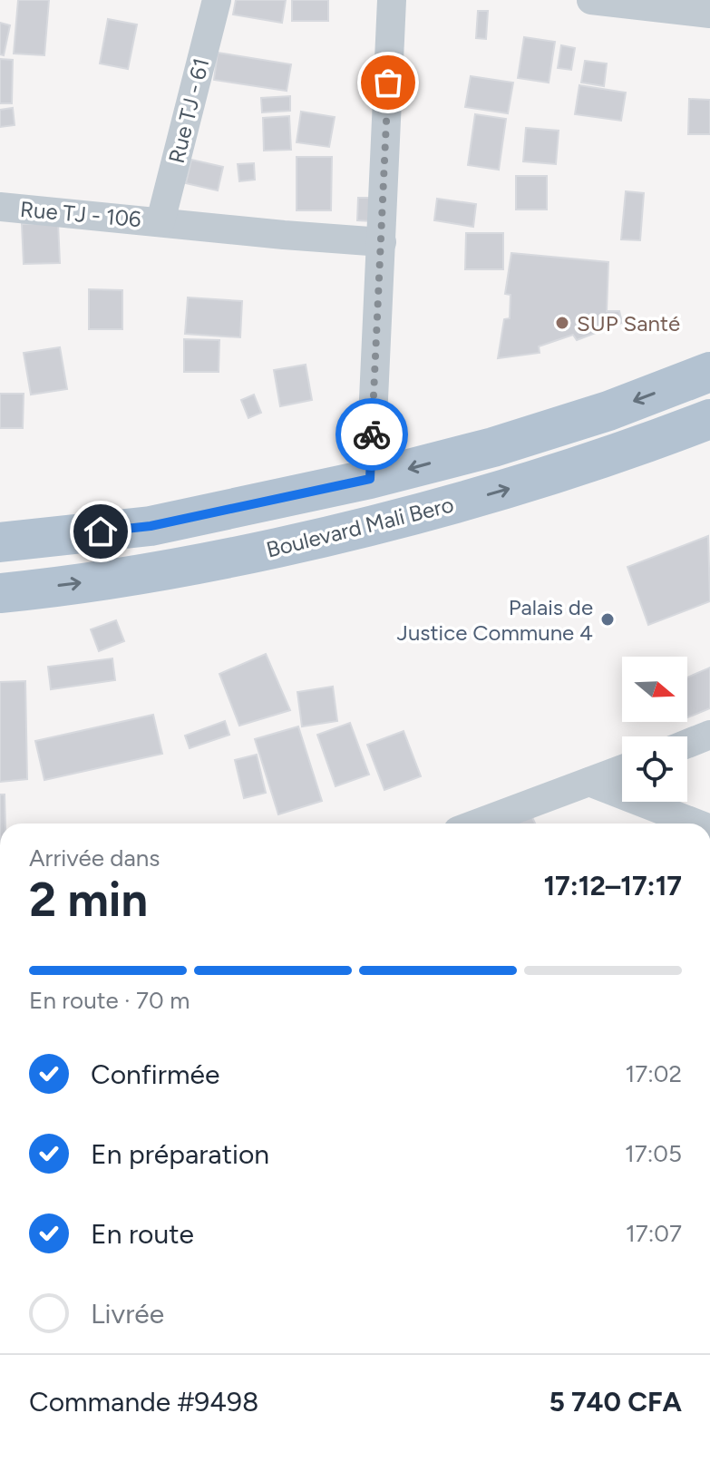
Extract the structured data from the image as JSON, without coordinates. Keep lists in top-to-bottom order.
{
  "streets": {
    "main road": ["Boulevard Mali Bero"],
    "street": ["Rue TJ - 61", "Rue TJ - 106"]
  },
  "crossings": [
    ["Rue TJ - 61", "Rue TJ - 106"]
  ],
  "places": ["SUP Santé", "Palais de Justice Commune 4"],
  "north": "right",
  "page": {
    "heading": ["2 min", "Arrivée dans", "17:12–17:17"],
    "panel": ["Commande #9498", "5 740 CFA"],
    "bar": "En route · 70 m",
    "list": [
      ["Confirmée", "17:02"],
      ["En préparation", "17:05"],
      ["En route", "17:07"],
      "Livrée"
    ]
  }
}
